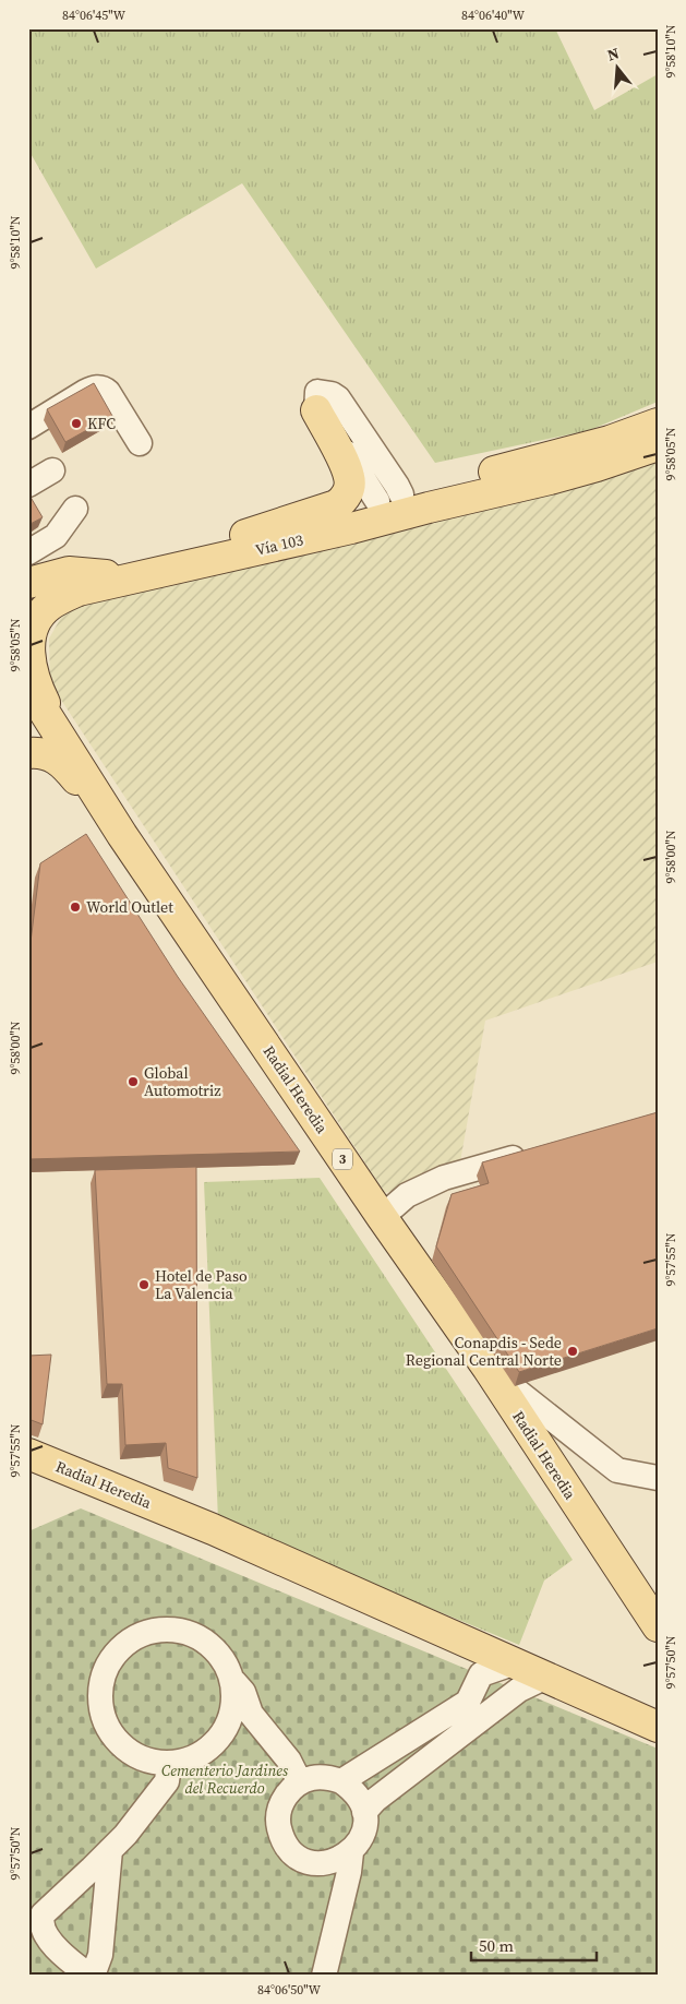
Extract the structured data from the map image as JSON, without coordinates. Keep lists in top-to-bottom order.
{
  "streets": {
    "main road": ["Vía 103", "Radial Heredia", "3"]
  },
  "crossings": [
    ["Vía 103", "Radial Heredia"]
  ],
  "parks": ["Cementerio Jardines del Recuerdo"],
  "places": [
    "KFC",
    "World Outlet",
    "Global Automotriz",
    "Hotel de Paso La Valencia",
    "Conapdis - Sede Regional Central Norte"
  ],
  "scale_bar": "50 m",
  "north": "top",
  "coordinates": [
    "84°06'45\"W",
    "84°06'40\"W",
    "9°58'10\"N",
    "9°58'05\"N",
    "9°58'00\"N",
    "9°57'55\"N",
    "9°57'50\"N",
    "84°06'50\"W"
  ]
}
